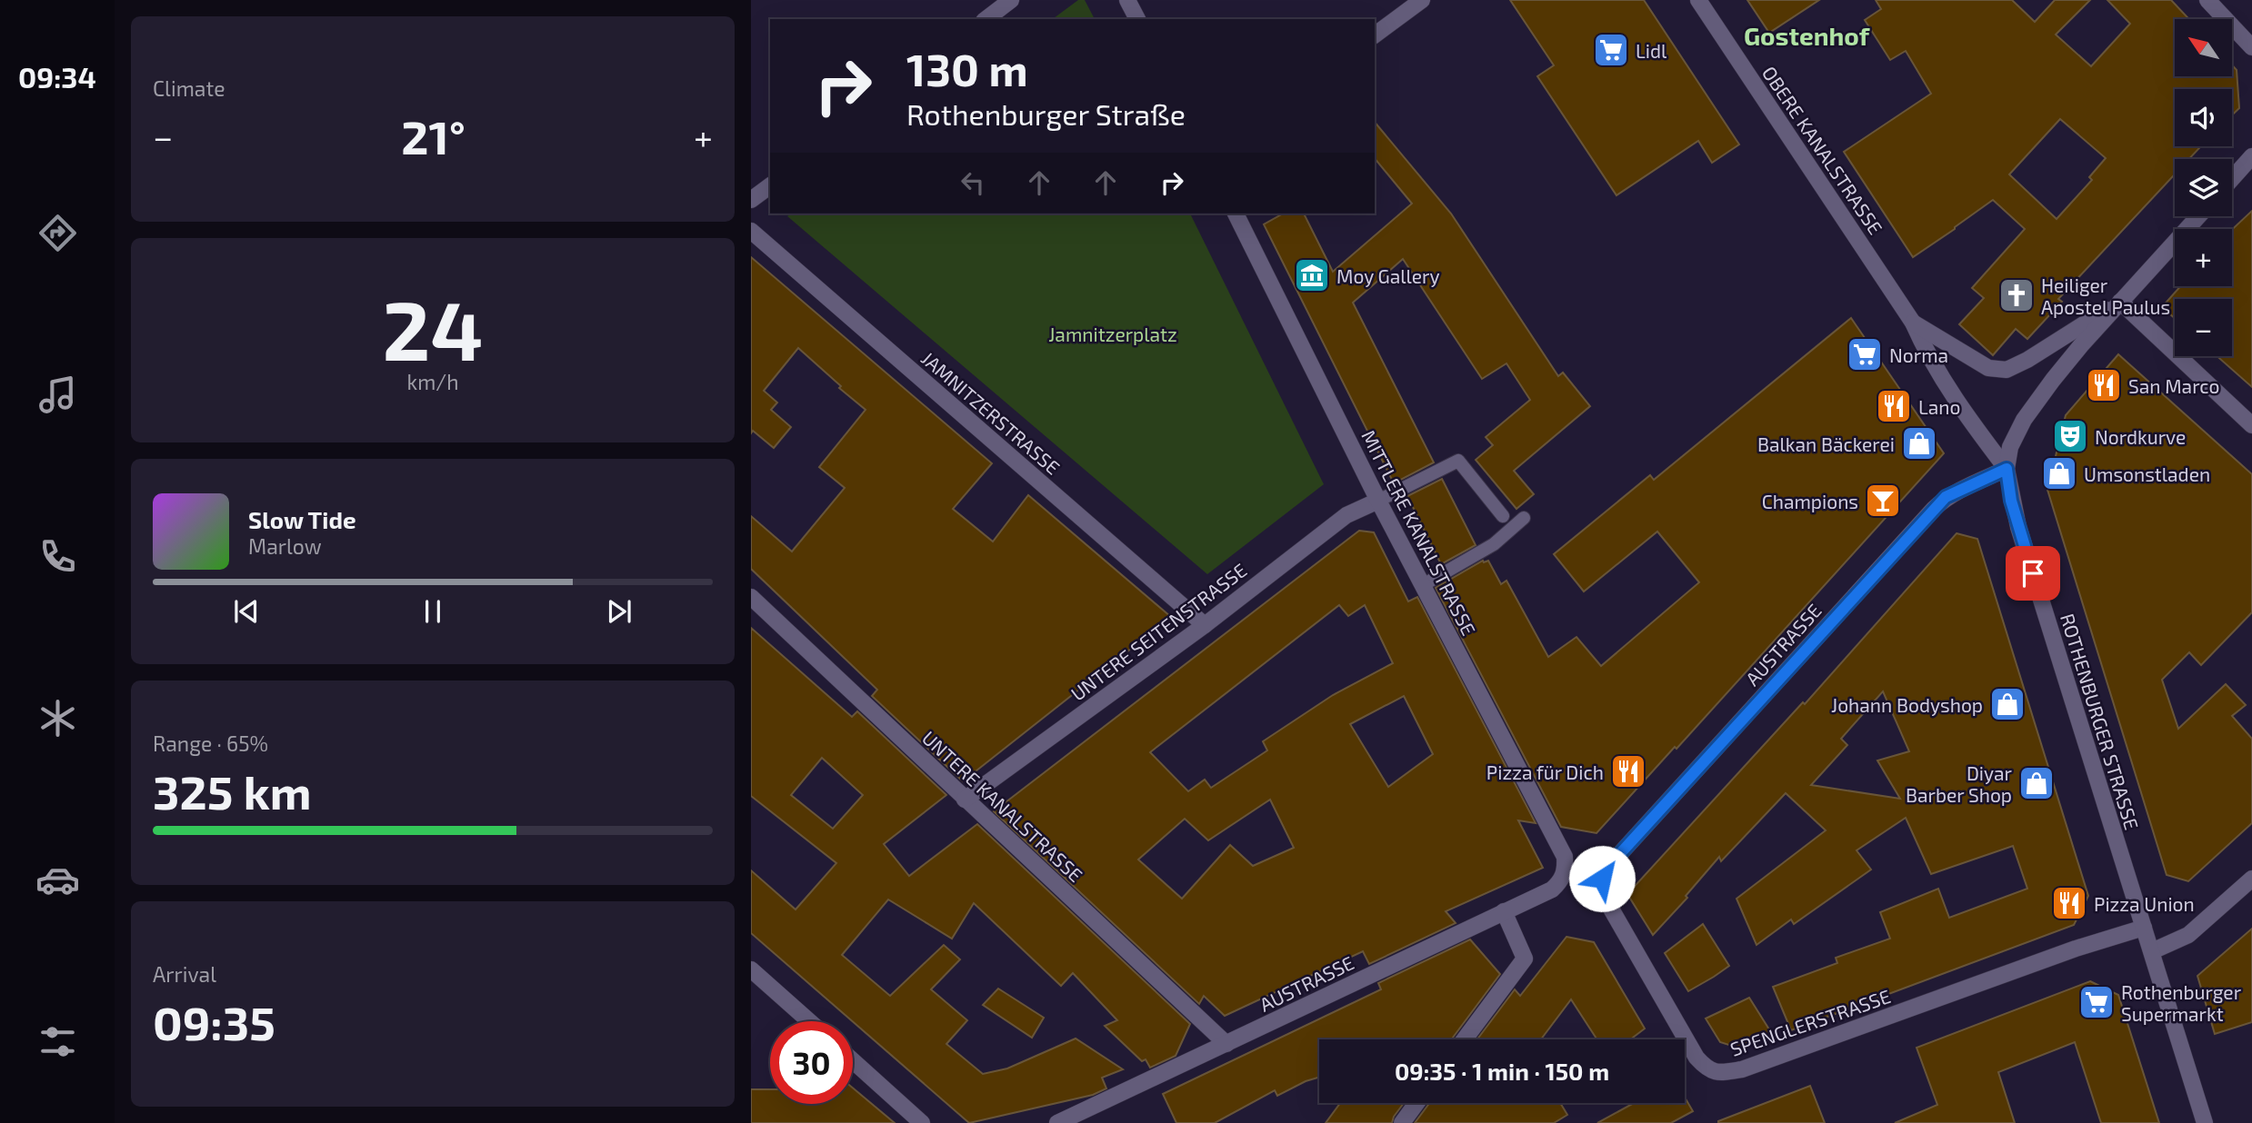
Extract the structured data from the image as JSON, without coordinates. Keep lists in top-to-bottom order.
{
  "streets": {
    "street": [
      "OBERE KANALSTRASSE",
      "JAMNITZERSTRASSE",
      "MITTLERE KANALSTRASSE",
      "UNTERE SEITENSTRASSE",
      "AUSTRASSE",
      "ROTHENBURGER STRASSE",
      "UNTERE KANALSTRASSE",
      "SPENGLERSTRASSE"
    ]
  },
  "crossings": [
    ["OBERE KANALSTRASSE", "AUSTRASSE"],
    ["OBERE KANALSTRASSE", "ROTHENBURGER STRASSE"],
    ["JAMNITZERSTRASSE", "UNTERE SEITENSTRASSE"],
    ["MITTLERE KANALSTRASSE", "UNTERE SEITENSTRASSE"],
    ["MITTLERE KANALSTRASSE", "AUSTRASSE"],
    ["UNTERE SEITENSTRASSE", "UNTERE KANALSTRASSE"],
    ["AUSTRASSE", "ROTHENBURGER STRASSE"],
    ["AUSTRASSE", "UNTERE KANALSTRASSE"],
    ["AUSTRASSE", "SPENGLERSTRASSE"],
    ["ROTHENBURGER STRASSE", "SPENGLERSTRASSE"]
  ],
  "districts": ["Gostenhof"],
  "parks": ["Jamnitzerplatz"],
  "places": {
    "supermarket": ["Lidl", "Norma", "Rothenburger Supermarkt"],
    "museum": ["Moy Gallery"],
    "church": ["Heiliger Apostel Paulus"],
    "restaurant": [
      "San Marco",
      "Lano",
      "Pizza für Dich",
      "Pizza Union"
    ],
    "theatre": ["Nordkurve"],
    "shop": [
      "Balkan Bäckerei",
      "Umsonstladen",
      "Johann Bodyshop",
      "Diyar Barber Shop"
    ],
    "bar": ["Champions"]
  },
  "north": "top left",
  "page": {
    "tabs": "09:34",
    "tile": [
      "Climate",
      ["24", "km/h"],
      ["Range · 65%", "325 km"],
      ["Arrival", "09:35"]
    ],
    "map_buttons": ["+", "−"],
    "turn": ["130 m", "Rothenburger Straße"],
    "heat": ["−", "21°", "+"],
    "song": ["Slow Tide", "Marlow"],
    "limit": "30",
    "trip": "09:35 · 1 min · 150 m"
  }
}
